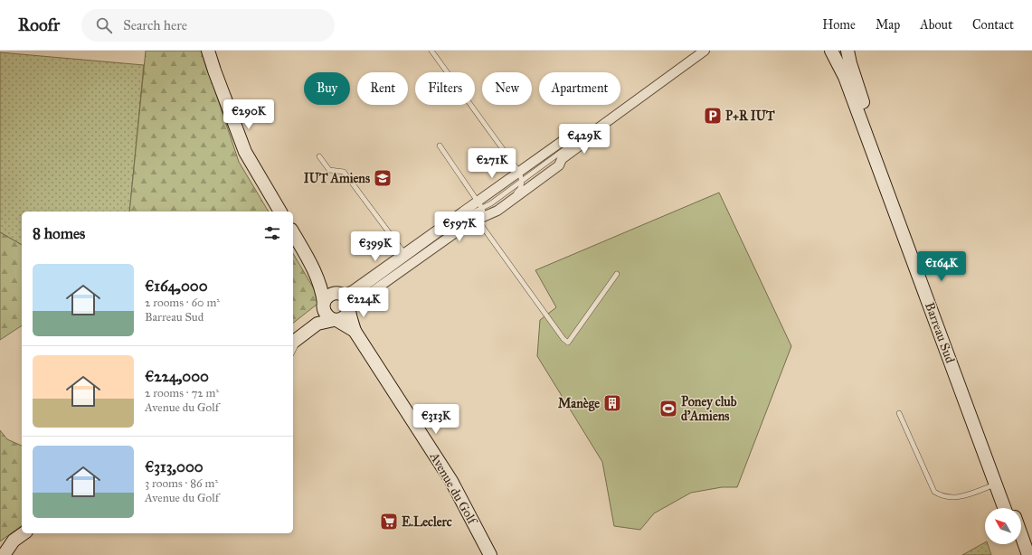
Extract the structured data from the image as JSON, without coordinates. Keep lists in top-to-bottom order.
{
  "streets": {
    "main road": ["Barreau Sud", "Avenue du Golf"]
  },
  "places": {
    "parking": ["P+R IUT"],
    "school or university": ["IUT Amiens"],
    "building": ["Manège"],
    "sports": ["Poney club d'Amiens"],
    "supermarket": ["E.Leclerc"]
  },
  "north": "top left",
  "page": {
    "header": "Roofr",
    "search": "Search here",
    "nav": [
      "Home",
      "Map",
      "About",
      "Contact"
    ],
    "chip": [
      "Buy",
      "Rent",
      "Filters",
      "New",
      "Apartment"
    ],
    "price": [
      "€290K",
      "€429K",
      "€271K",
      "€597K",
      "€399K",
      "€164K",
      "€224K",
      "€313K"
    ],
    "heading": "8 homes",
    "list": [
      {
        "name": "€164,000",
        "note": "2 rooms · 60 m² · Barreau Sud"
      },
      {
        "name": "€224,000",
        "note": "2 rooms · 72 m² · Avenue du Golf"
      },
      {
        "name": "€313,000",
        "note": "3 rooms · 86 m² · Avenue du Golf"
      }
    ]
  }
}
